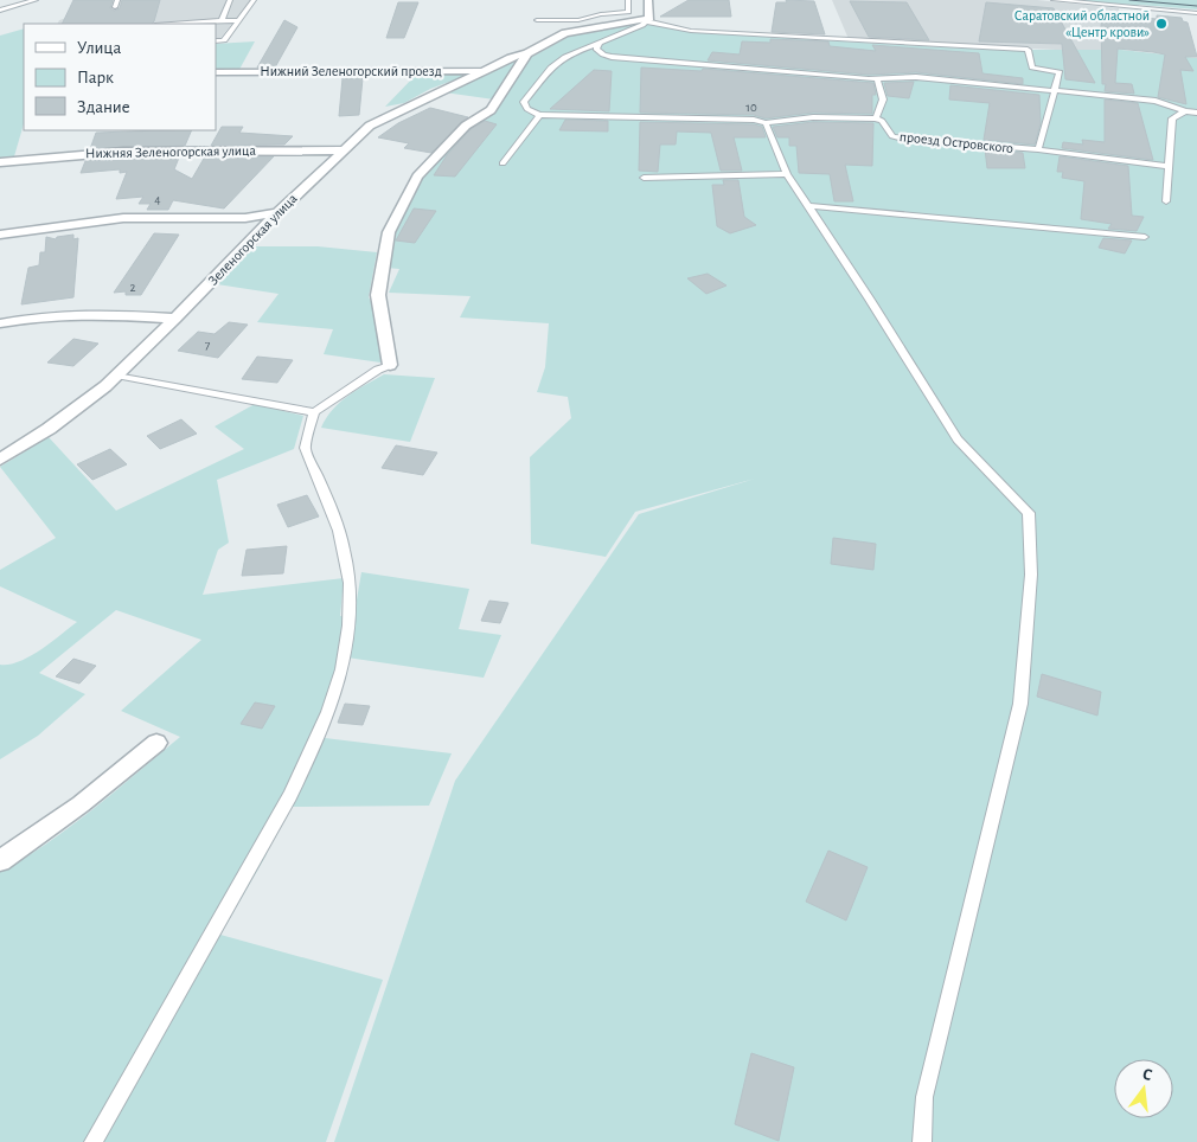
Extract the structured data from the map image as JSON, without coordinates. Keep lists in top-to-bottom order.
{
  "streets": {
    "street": ["Нижний Зеленогорский проезд", "Нижняя Зеленогорская улица", "Зеленогорская улица"],
    "lane": ["проезд Островского"]
  },
  "crossings": [
    ["Нижний Зеленогорский проезд", "Зеленогорская улица"],
    ["Нижняя Зеленогорская улица", "Зеленогорская улица"]
  ],
  "places": ["Саратовский областной «Центр крови»"],
  "house_numbers": [
    "10",
    "4",
    "2",
    "7"
  ],
  "legend": ["Улица", "Парк", "Здание"],
  "north": "top"
}
